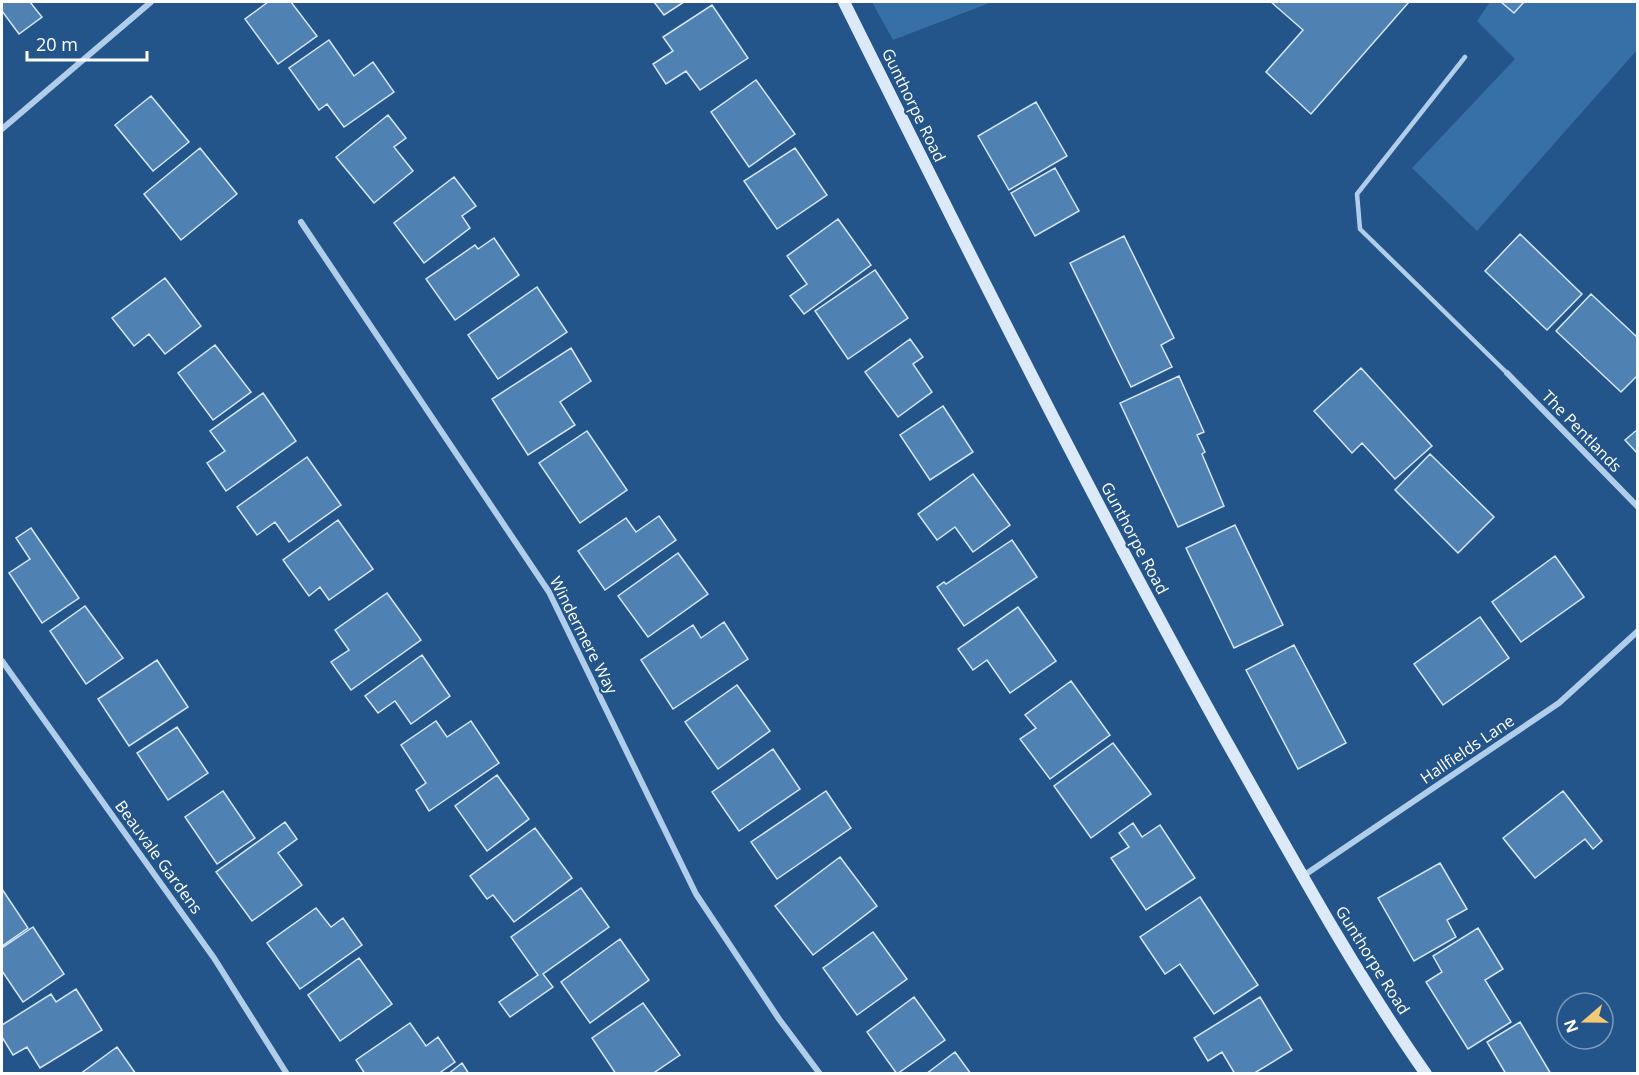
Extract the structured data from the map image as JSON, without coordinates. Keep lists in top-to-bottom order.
{
  "streets": {
    "street": [
      "Gunthorpe Road",
      "The Pentlands",
      "Windermere Way",
      "Hallfields Lane",
      "Beauvale Gardens"
    ]
  },
  "crossings": [
    ["Gunthorpe Road", "Hallfields Lane"]
  ],
  "scale_bar": "20 m",
  "north": "left"
}
